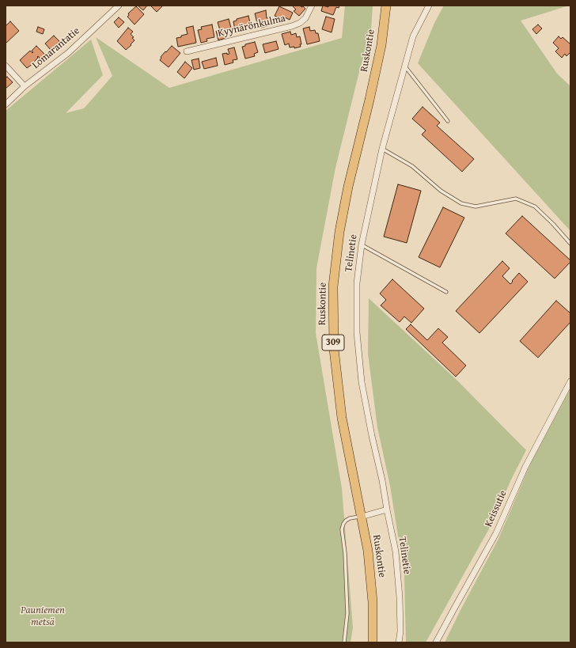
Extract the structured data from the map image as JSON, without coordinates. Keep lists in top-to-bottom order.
{
  "streets": {
    "main road": ["Ruskontie", "309"],
    "street": [
      "Kyynärönkulma",
      "Lomarantatie",
      "Telinetie",
      "Keissutie"
    ]
  },
  "parks": ["Pauniemen metsä"]
}
